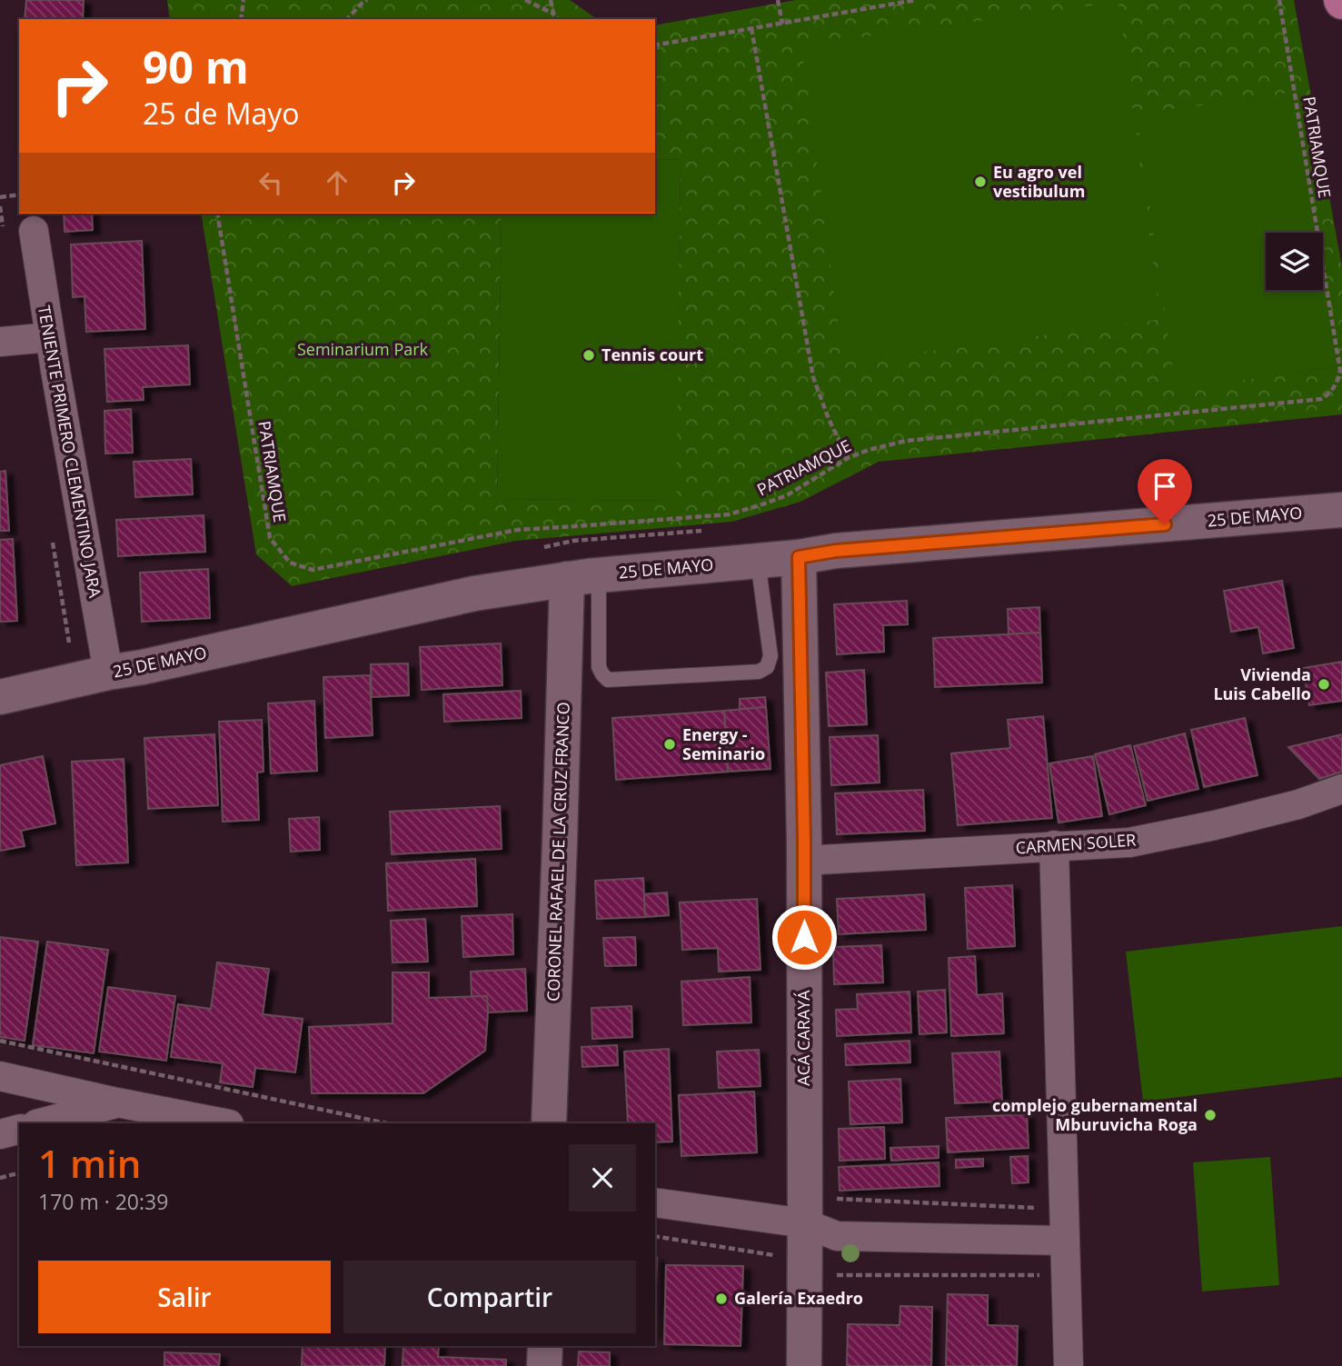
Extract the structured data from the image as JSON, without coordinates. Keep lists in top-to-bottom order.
{
  "streets": {
    "street": [
      "TENIENTE PRIMERO CLEMENTINO JARA",
      "25 DE MAYO",
      "CARMEN SOLER",
      "CORONEL RAFAEL DE LA CRUZ FRANCO",
      "ACÁ CARAYÁ"
    ],
    "path": ["PATRIAMQUE"]
  },
  "crossings": [
    ["TENIENTE PRIMERO CLEMENTINO JARA", "25 DE MAYO"],
    ["25 DE MAYO", "CORONEL RAFAEL DE LA CRUZ FRANCO"],
    ["25 DE MAYO", "ACÁ CARAYÁ"],
    ["CARMEN SOLER", "ACÁ CARAYÁ"]
  ],
  "parks": ["Seminarium Park"],
  "places": [
    "Eu agro vel vestibulum",
    "Tennis court",
    "Vivienda Luis Cabello",
    "Energy - Seminario",
    "complejo gubernamental Mburuvicha Roga",
    "Galería Exaedro"
  ],
  "page": {
    "turn": ["90 m", "25 de Mayo"],
    "heading": ["1 min", "170 m · 20:39"],
    "buttons": ["Salir", "Compartir"]
  }
}
